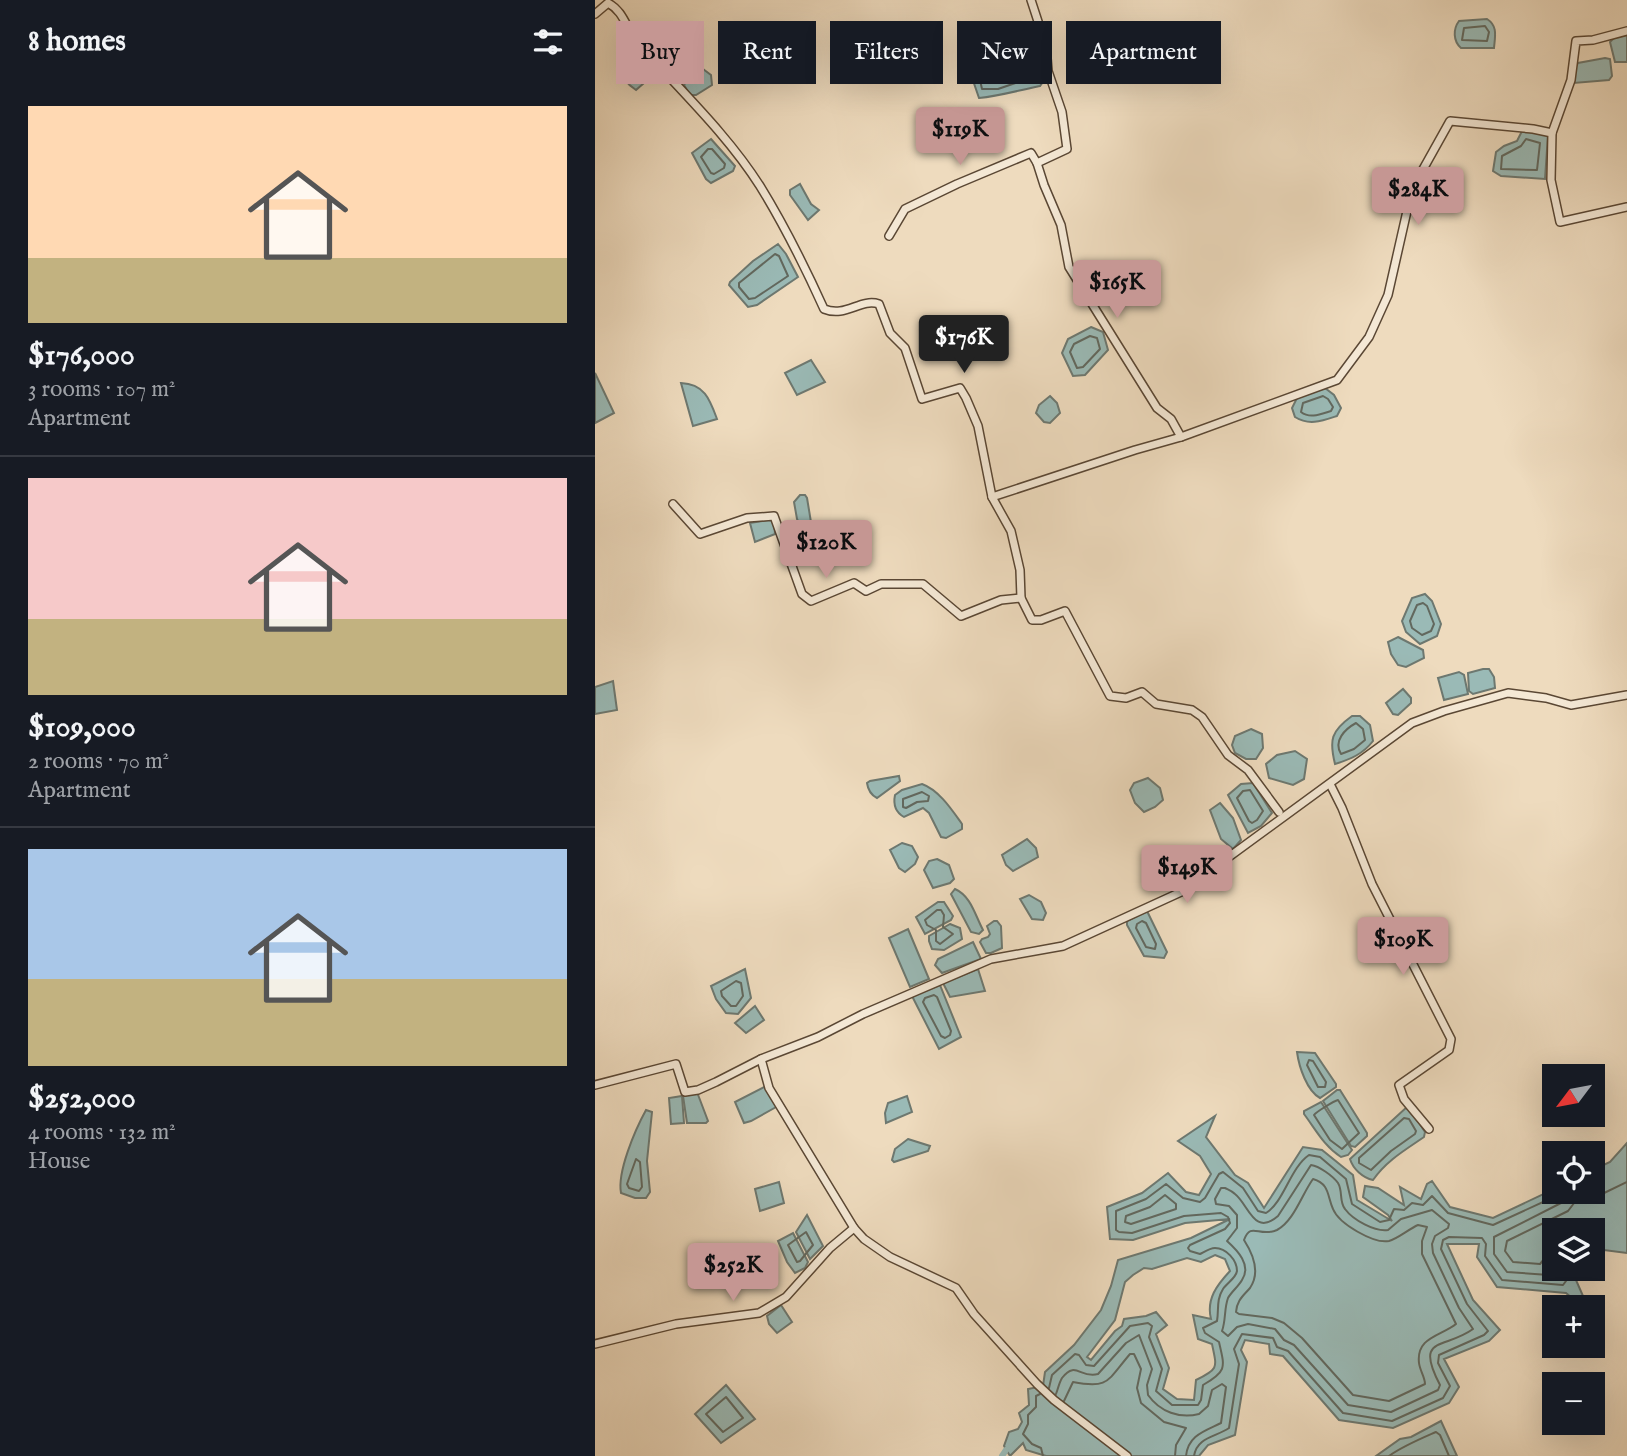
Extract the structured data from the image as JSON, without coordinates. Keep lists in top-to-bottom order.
{
  "north": "bottom left",
  "page": {
    "heading": "8 homes",
    "chip": [
      "Buy",
      "Rent",
      "Filters",
      "New",
      "Apartment"
    ],
    "list": [
      {
        "name": "$176,000",
        "note": "3 rooms · 107 m² · Apartment"
      },
      {
        "name": "$109,000",
        "note": "2 rooms · 70 m² · Apartment"
      },
      {
        "name": "$252,000",
        "note": "4 rooms · 132 m² · House"
      }
    ],
    "price": [
      "$119K",
      "$284K",
      "$165K",
      "$176K",
      "$120K",
      "$149K",
      "$109K",
      "$252K"
    ],
    "map_buttons": ["+", "−"]
  }
}
